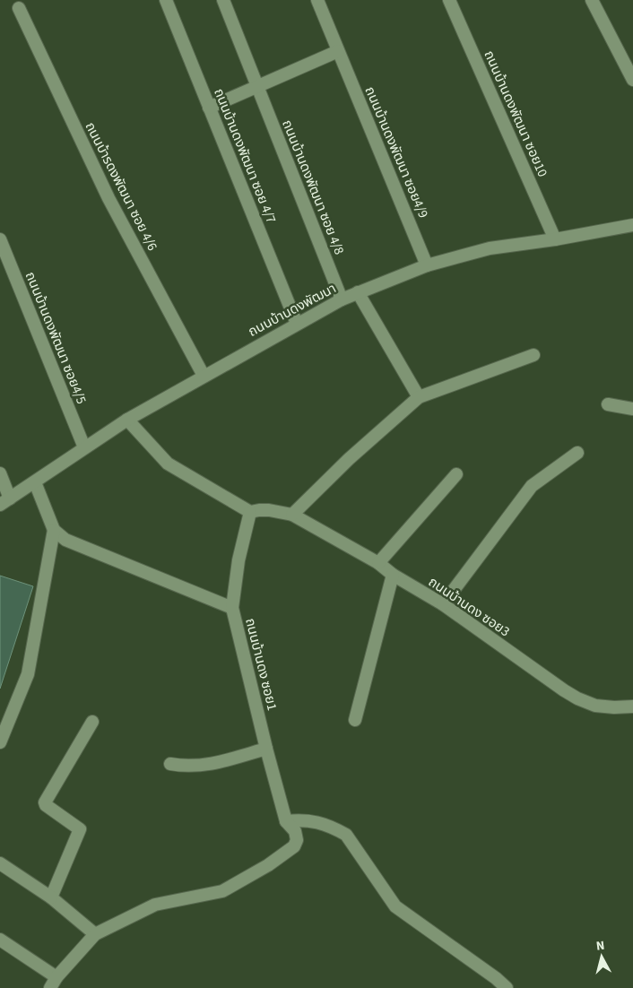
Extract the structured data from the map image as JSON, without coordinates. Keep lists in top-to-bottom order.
{
  "streets": {
    "street": [
      "ถนนบ้านดงพัฒนา ซอย10",
      "ถนนบ้านดงพัฒนา ซอย4/9",
      "ถนนบ้านดงพัฒนา ซอย 4/7",
      "ถนนบ้ารดงพัฒนา ซอย 4/6",
      "ถนนบ้านดงพัฒนา ซอย 4/8",
      "ถนนบ้านดงพัฒนา",
      "ถนนบ้านดงพัฒนา ซอย4/5",
      "ถนนบ้านดง ซอย3",
      "ถนนบ้านดง ซอย1"
    ]
  },
  "crossings": [
    ["ถนนบ้านดงพัฒนา ซอย10", "ถนนบ้านดงพัฒนา"],
    ["ถนนบ้านดงพัฒนา ซอย4/9", "ถนนบ้านดงพัฒนา"],
    ["ถนนบ้านดงพัฒนา ซอย 4/7", "ถนนบ้านดงพัฒนา"],
    ["ถนนบ้ารดงพัฒนา ซอย 4/6", "ถนนบ้านดงพัฒนา"],
    ["ถนนบ้านดงพัฒนา ซอย 4/8", "ถนนบ้านดงพัฒนา"],
    ["ถนนบ้านดงพัฒนา", "ถนนบ้านดงพัฒนา ซอย4/5"],
    ["ถนนบ้านดง ซอย3", "ถนนบ้านดง ซอย1"]
  ],
  "north": "top"
}
